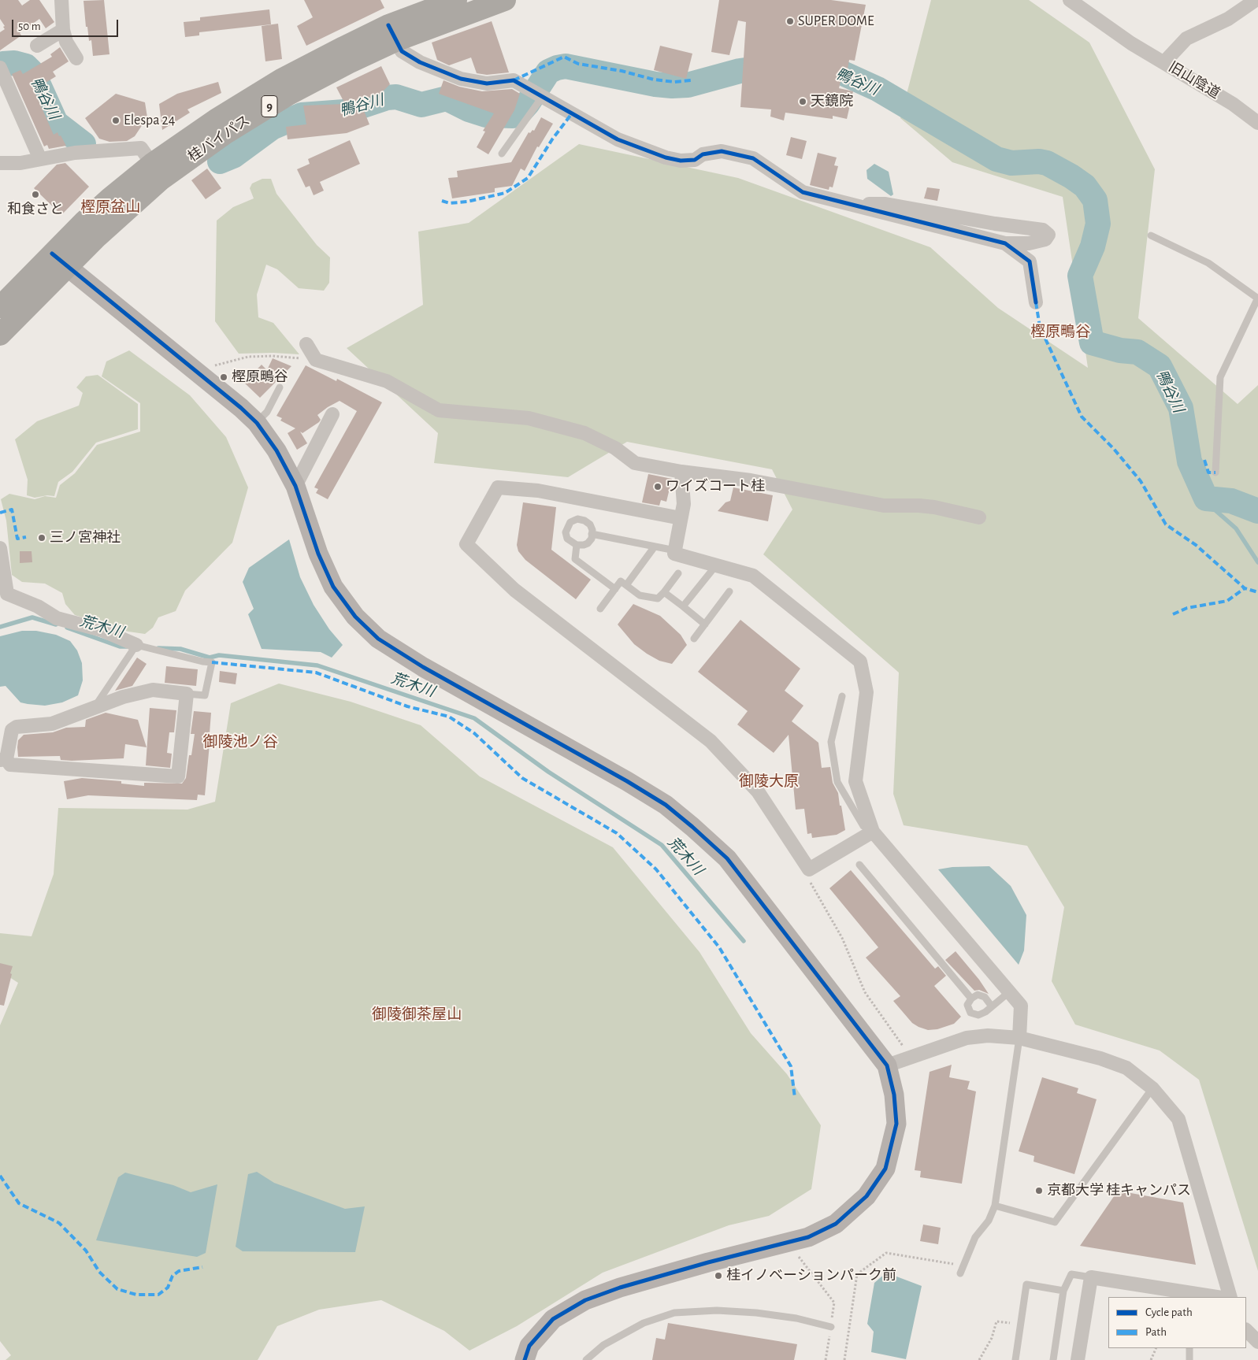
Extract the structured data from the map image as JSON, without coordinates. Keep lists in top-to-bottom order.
{
  "streets": {
    "highway": ["9", "桂バイパス"],
    "street": ["旧山陰道"]
  },
  "districts": [
    "樫原盆山",
    "樫原鴫谷",
    "御陵池ノ谷",
    "御陵大原",
    "御陵御茶屋山"
  ],
  "water": ["鴨谷川", "荒木川"],
  "places": [
    "SUPER DOME",
    "天鏡院",
    "Elespa 24",
    "和食さと",
    "樫原鴫谷",
    "ワイズコート桂",
    "三ノ宮神社",
    "京都大学 桂キャンパス",
    "桂イノベーションパーク前"
  ],
  "legend": ["Cycle path", "Path"],
  "scale_bar": "50 m"
}
